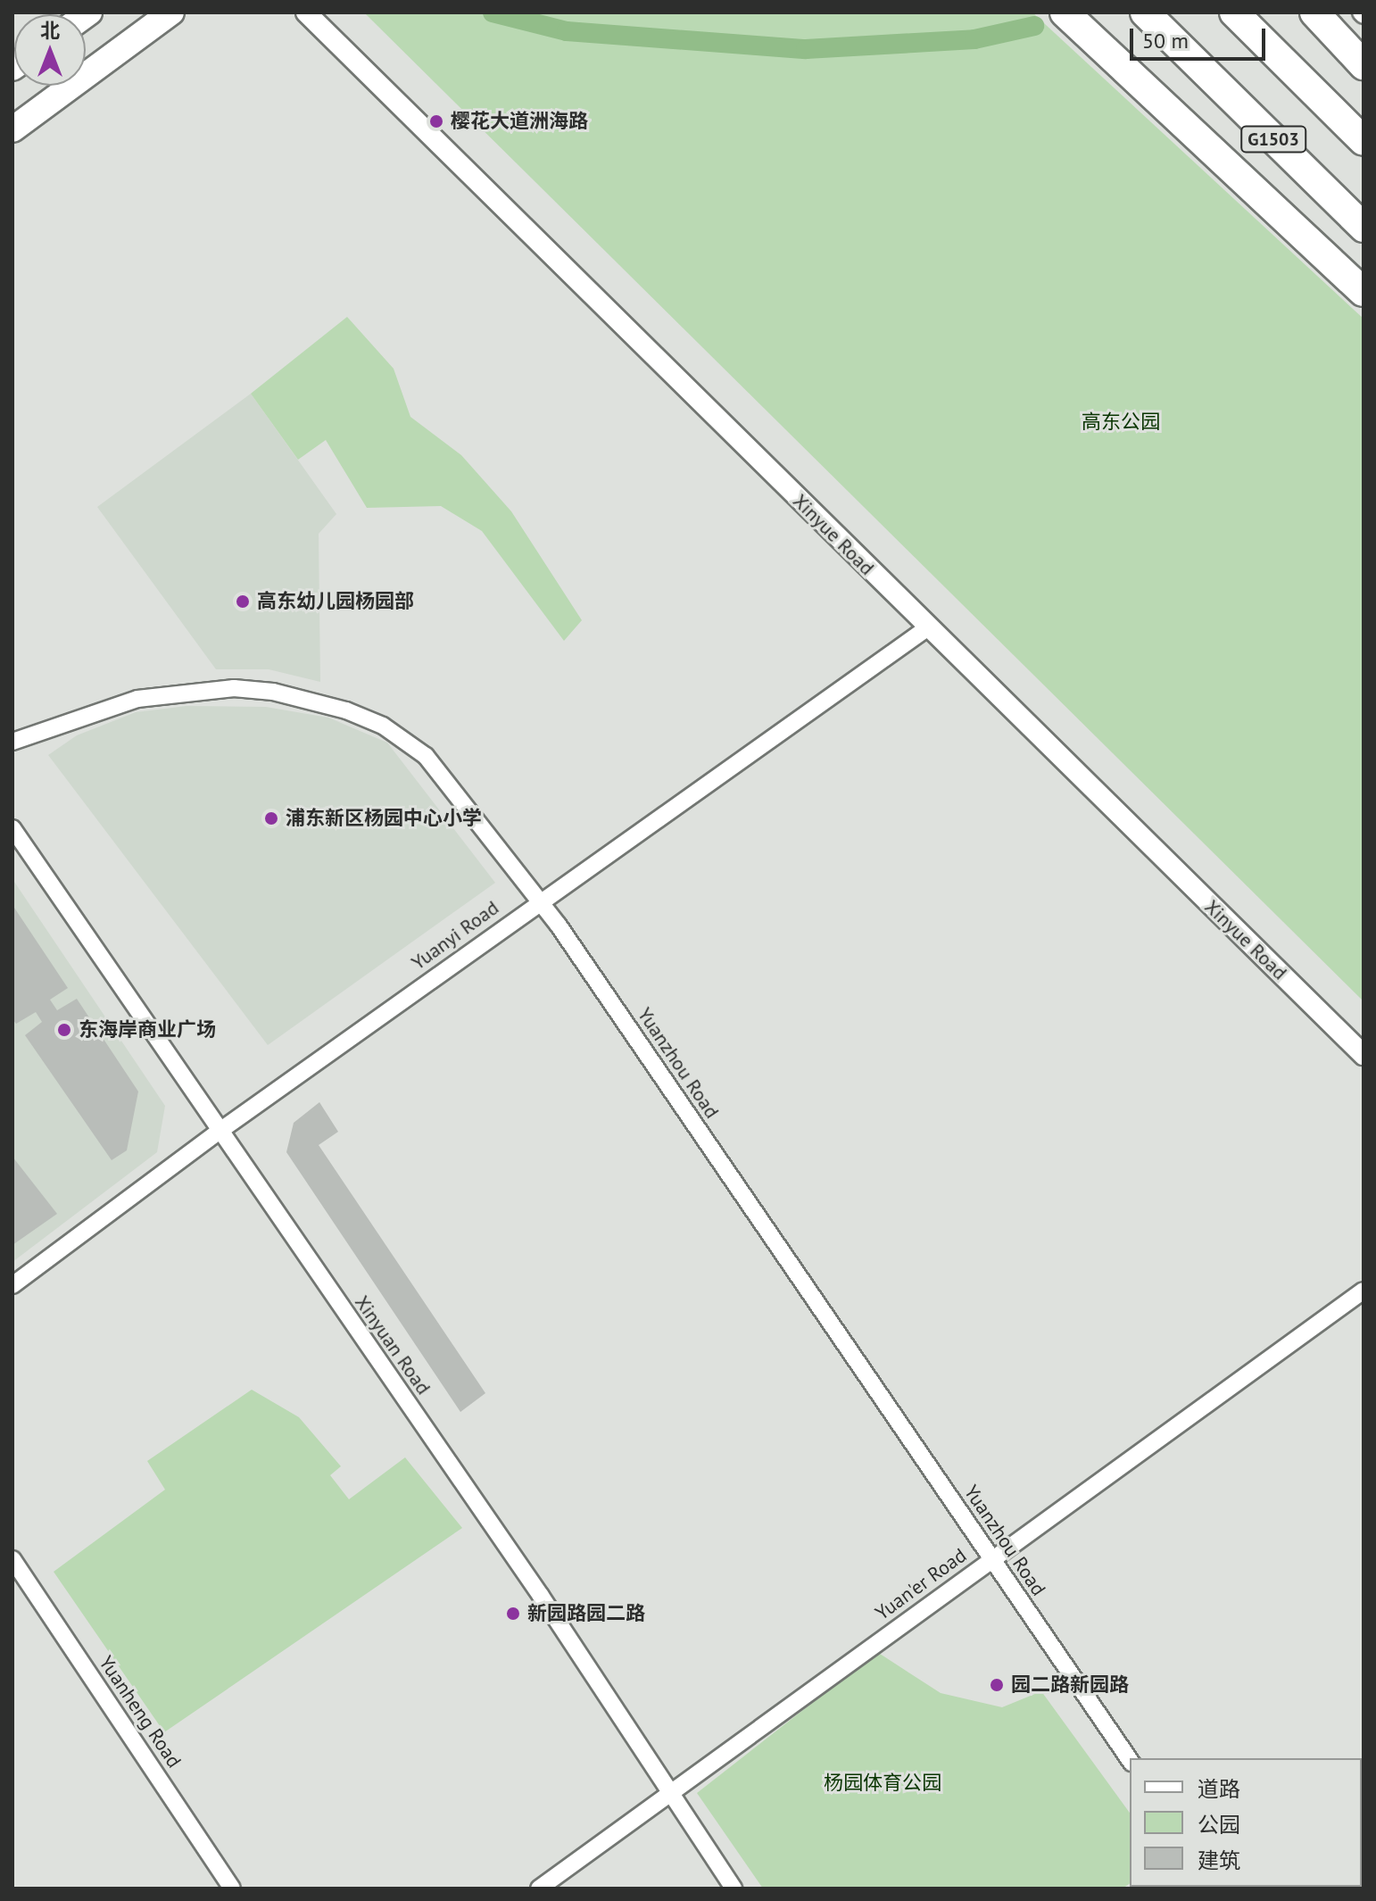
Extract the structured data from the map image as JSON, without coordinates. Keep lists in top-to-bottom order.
{
  "streets": {
    "highway": ["G1503"],
    "street": [
      "Xinyue Road",
      "Yuanyi Road",
      "Yuanzhou Road",
      "Xinyuan Road",
      "Yuan'er Road",
      "Yuanheng Road"
    ]
  },
  "crossings": [
    ["Xinyue Road", "Yuanyi Road"],
    ["Yuanyi Road", "Yuanzhou Road"],
    ["Yuanyi Road", "Xinyuan Road"],
    ["Yuanzhou Road", "Yuan'er Road"],
    ["Xinyuan Road", "Yuan'er Road"]
  ],
  "parks": ["高东公园", "杨园体育公园"],
  "places": [
    "樱花大道洲海路",
    "高东幼儿园杨园部",
    "浦东新区杨园中心小学",
    "东海岸商业广场",
    "新园路园二路",
    "园二路新园路"
  ],
  "legend": ["道路", "公园", "建筑"],
  "scale_bar": "50 m",
  "north": "top"
}
